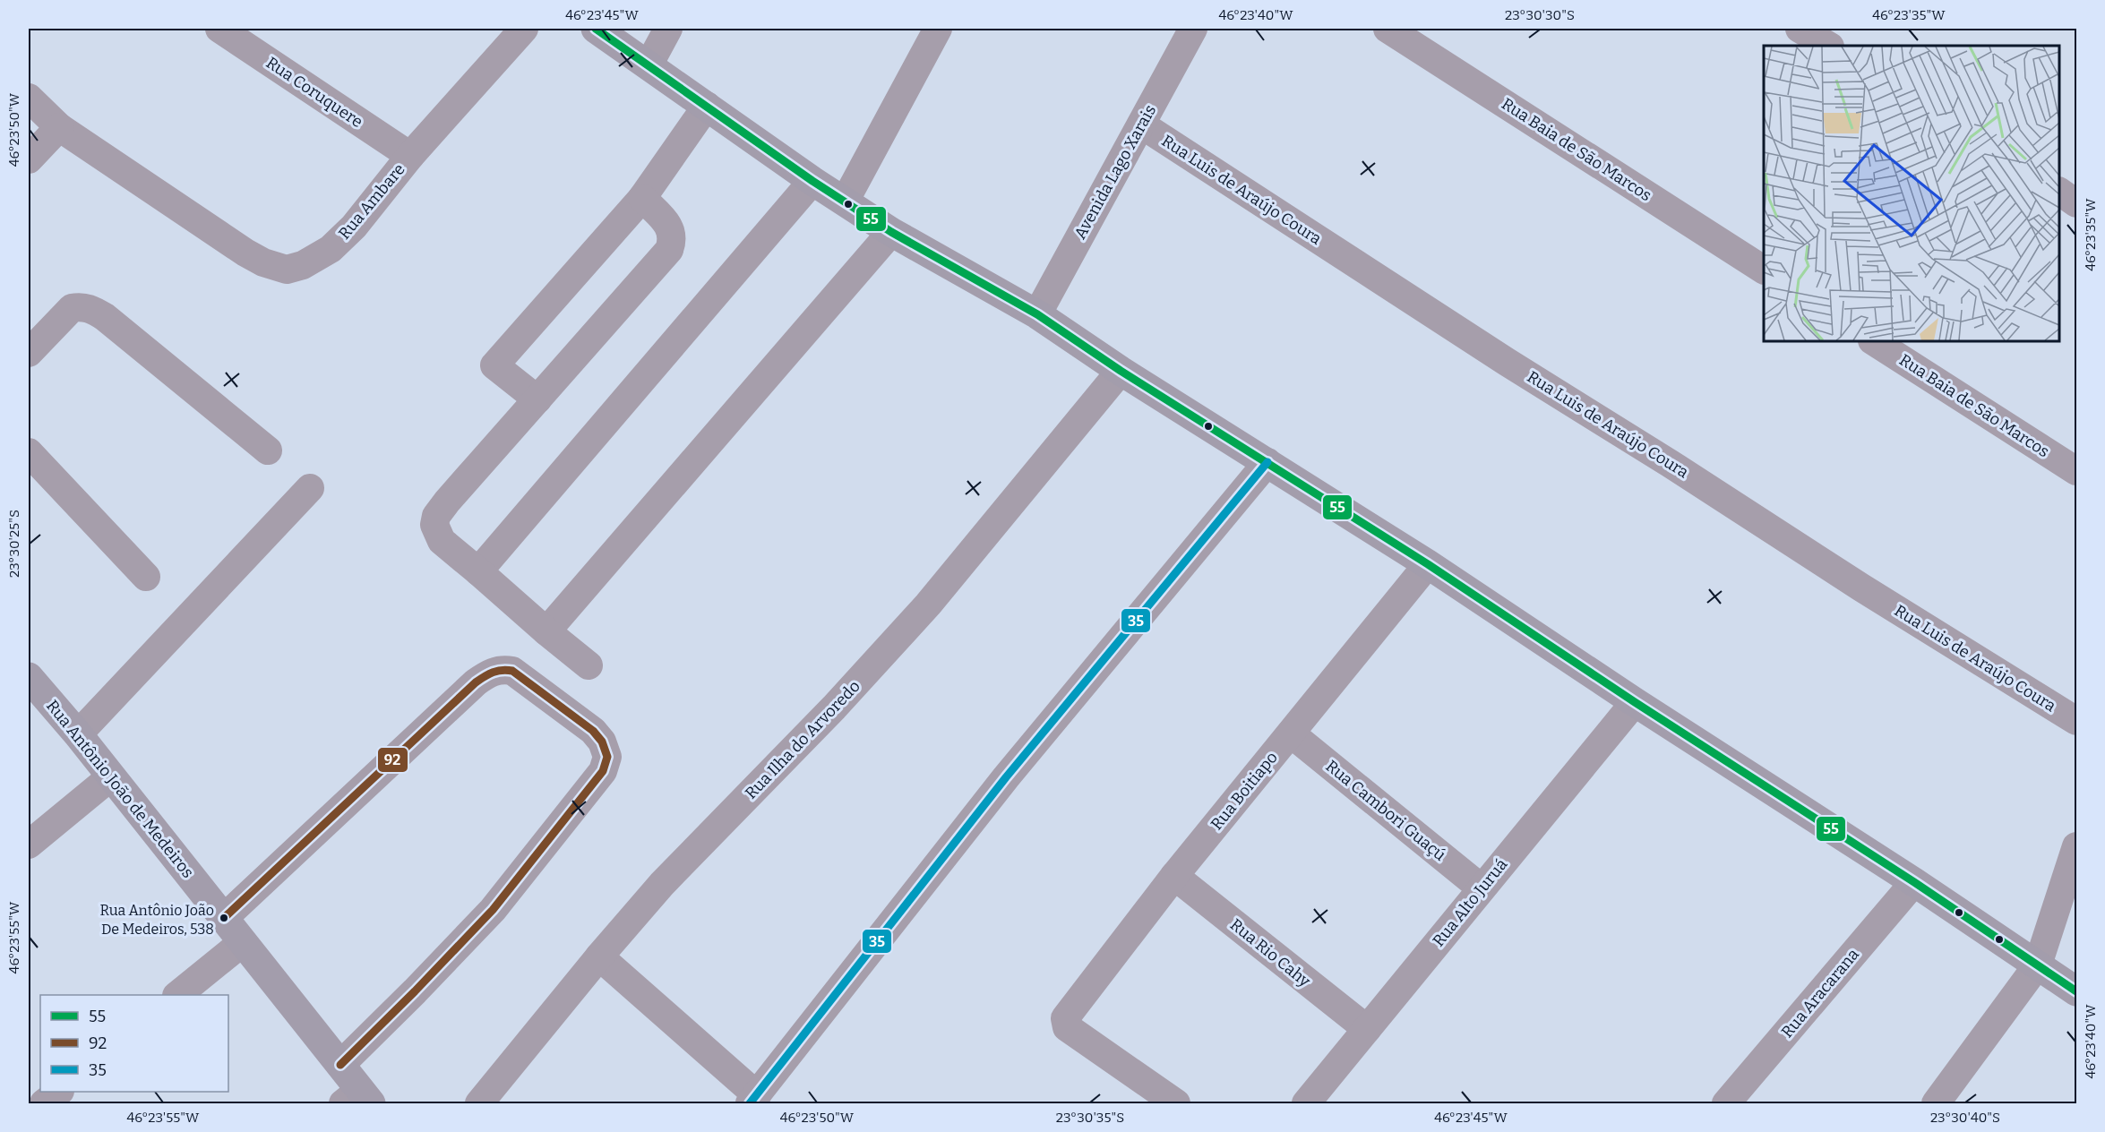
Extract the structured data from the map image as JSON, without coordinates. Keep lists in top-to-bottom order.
{
  "streets": {
    "main road": ["Rua Antônio João de Medeiros"],
    "street": [
      "Rua Coruquere",
      "Rua Baia de São Marcos",
      "Avenida Lago Xarais",
      "Rua Luis de Araújo Coura",
      "Rua Ambare",
      "Rua Ilha do Arvoredo",
      "Rua Boitiapo",
      "Rua Cambori Guaçú",
      "Rua Alto Juruá",
      "Rua Rio Cahy",
      "Rua Aracarana"
    ]
  },
  "crossings": [
    ["Rua Coruquere", "Rua Ambare"],
    ["Avenida Lago Xarais", "Rua Luis de Araújo Coura"],
    ["Rua Boitiapo", "Rua Cambori Guaçú"],
    ["Rua Boitiapo", "Rua Rio Cahy"],
    ["Rua Cambori Guaçú", "Rua Alto Juruá"],
    ["Rua Alto Juruá", "Rua Rio Cahy"]
  ],
  "places": ["Rua Antônio João De Medeiros, 538"],
  "lines": ["transit line 55", "transit line 35", "transit line 92"],
  "legend": ["55", "92", "35"],
  "coordinates": [
    "46°23'45\"W",
    "46°23'40\"W",
    "23°30'30\"S",
    "46°23'35\"W",
    "46°23'50\"W",
    "23°30'25\"S",
    "46°23'55\"W",
    "23°30'35\"S",
    "23°30'40\"S"
  ]
}
